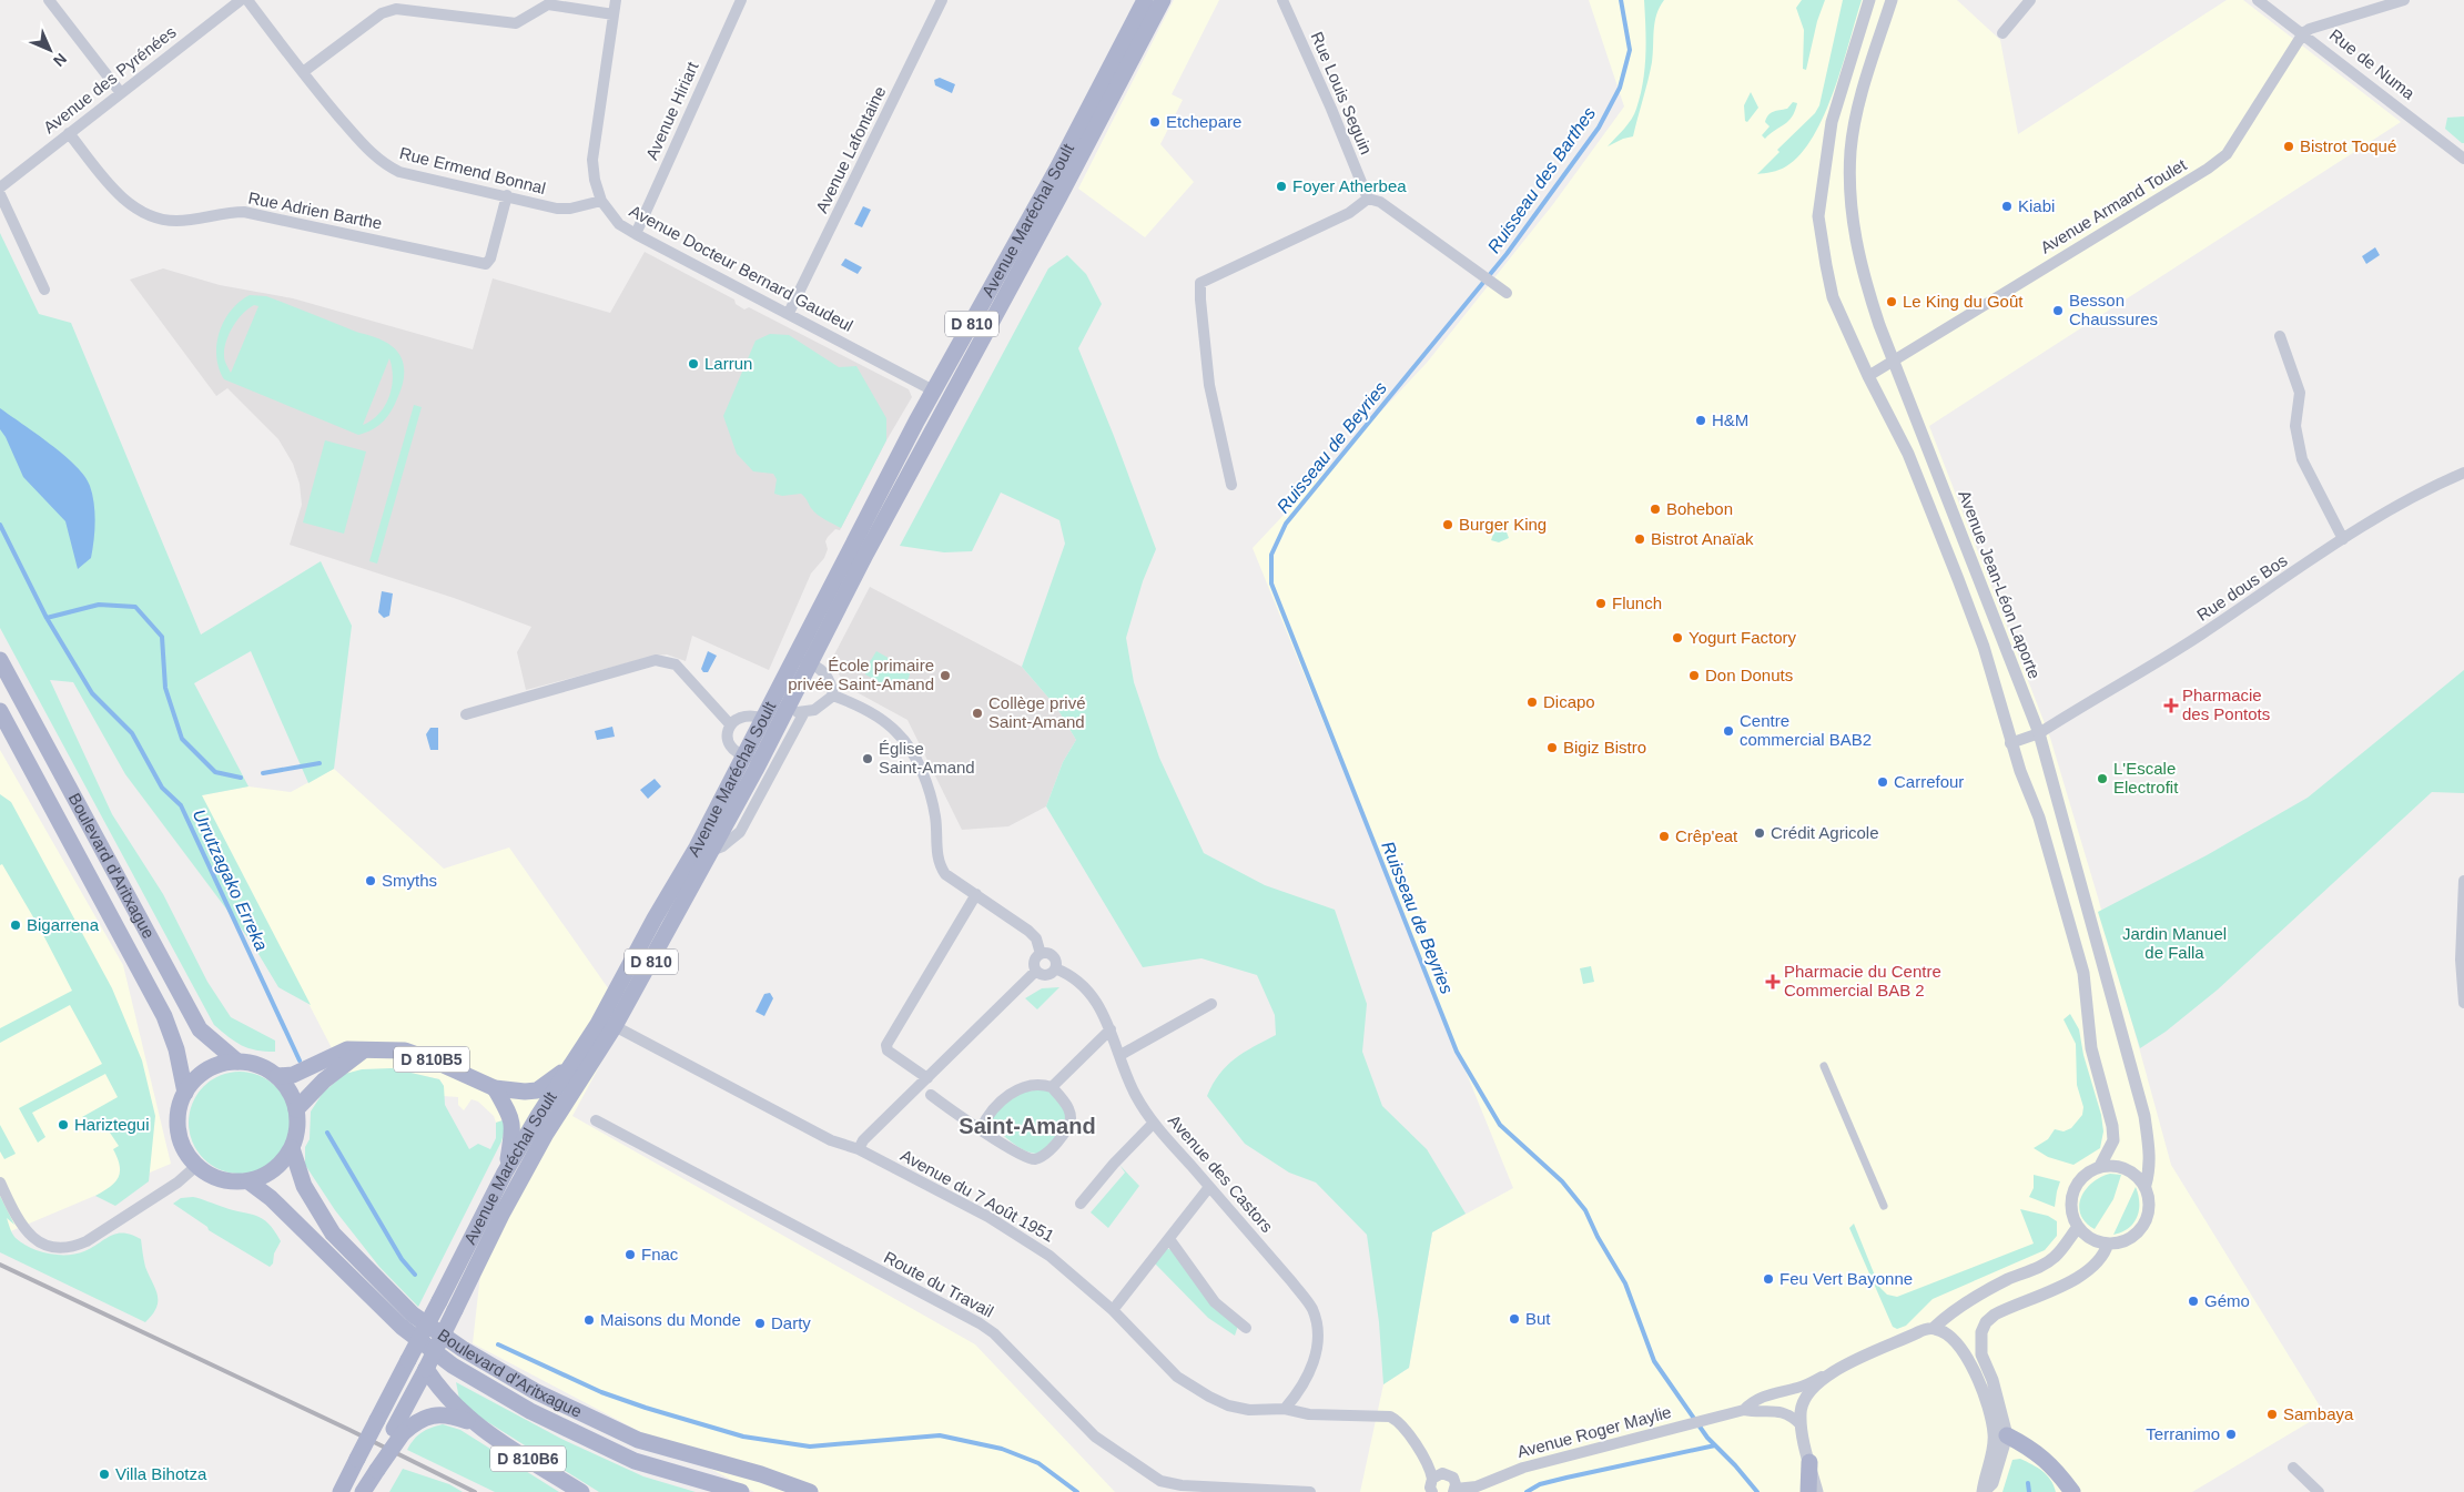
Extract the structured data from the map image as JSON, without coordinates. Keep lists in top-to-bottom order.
{
  "streets": {
    "main road": [
      "Avenue Maréchal Soult",
      "D 810",
      "Boulevard d'Aritxague",
      "D 810B5",
      "D 810B6"
    ],
    "street": [
      "Rue de Numa",
      "Avenue des Pyrénées",
      "Rue Louis Seguin",
      "Avenue Hiriart",
      "Avenue Lafontaine",
      "Rue Ermend Bonnal",
      "Avenue Armand Toulet",
      "Rue Adrien Barthe",
      "Avenue Docteur Bernard Gaudeul",
      "Avenue Jean-Léon Laporte",
      "Rue dous Bos",
      "Avenue des Castors",
      "Avenue du 7 Août 1951",
      "Route du Travail",
      "Avenue Roger Maylie"
    ]
  },
  "crossings": [
    ["Rue de Numa", "Avenue Armand Toulet"],
    ["Avenue des Pyrénées", "Rue Adrien Barthe"],
    ["Avenue Hiriart", "Avenue Docteur Bernard Gaudeul"],
    ["Avenue Lafontaine", "Avenue Docteur Bernard Gaudeul"],
    ["Rue Ermend Bonnal", "Rue Adrien Barthe"],
    ["Rue Ermend Bonnal", "Avenue Docteur Bernard Gaudeul"],
    ["Avenue Armand Toulet", "Avenue Jean-Léon Laporte"],
    ["Avenue Maréchal Soult", "Avenue Docteur Bernard Gaudeul"],
    ["Avenue Maréchal Soult", "D 810"],
    ["Avenue Maréchal Soult", "D 810B5"],
    ["D 810", "Avenue du 7 Août 1951"],
    ["D 810", "D 810B6"],
    ["Avenue Jean-Léon Laporte", "Rue dous Bos"],
    ["Boulevard d'Aritxague", "D 810B5"],
    ["Avenue des Castors", "Avenue du 7 Août 1951"]
  ],
  "districts": ["Saint-Amand"],
  "water": ["Ruisseau des Barthes", "Ruisseau de Beyries", "Urrutzagako Erreka"],
  "parks": ["Jardin Manuel de Falla"],
  "places": {
    "other": [
      "Etchepare",
      "Bistrot Toqué",
      "Foyer Atherbea",
      "Kiabi",
      "Le King du Goût",
      "Besson Chaussures",
      "Larrun",
      "H&M",
      "Bohebon",
      "Burger King",
      "Bistrot Anaïak",
      "Flunch",
      "Yogurt Factory",
      "École primaire privée Saint-Amand",
      "Don Donuts",
      "Dicapo",
      "Collège privé Saint-Amand",
      "Centre commercial BAB2",
      "Bigiz Bistro",
      "Église Saint-Amand",
      "L'Escale Electrofit",
      "Carrefour",
      "Crédit Agricole",
      "Crêp'eat",
      "Smyths",
      "Bigarrena",
      "Hariztegui",
      "Fnac",
      "Feu Vert Bayonne",
      "Gémo",
      "But",
      "Maisons du Monde",
      "Darty",
      "Sambaya",
      "Terranimo",
      "Villa Bihotza"
    ],
    "health": ["Pharmacie des Pontots", "Pharmacie du Centre Commercial BAB 2"]
  },
  "north": "bottom right"
}
